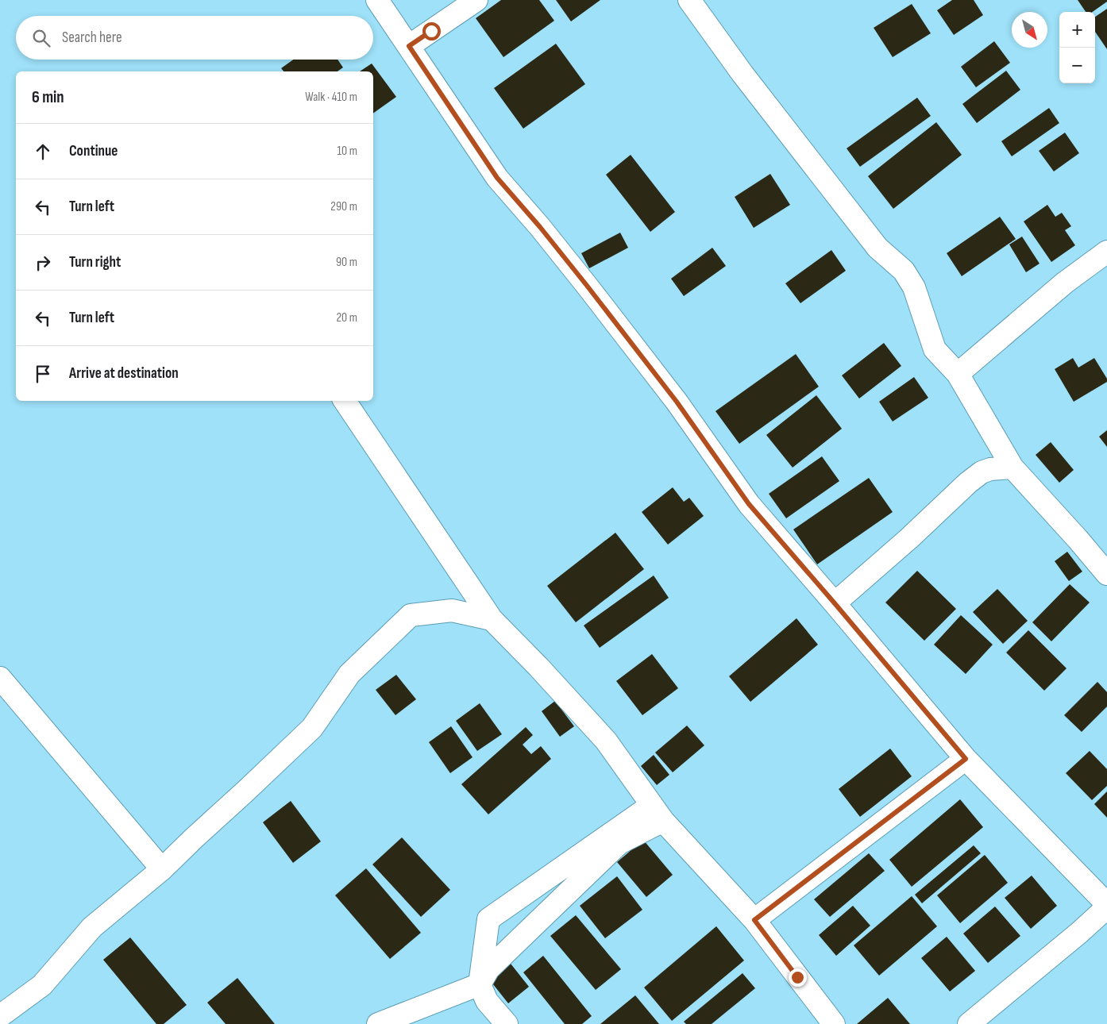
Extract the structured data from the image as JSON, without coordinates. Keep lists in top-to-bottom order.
{
  "north": "bottom right",
  "page": {
    "map_buttons": ["+", "−"],
    "search": "Search here",
    "heading": ["6 min", "Walk · 410 m"],
    "list": [
      ["Continue", "10 m"],
      ["Turn left", "290 m"],
      ["Turn right", "90 m"],
      ["Turn left", "20 m"],
      "Arrive at destination"
    ]
  }
}
